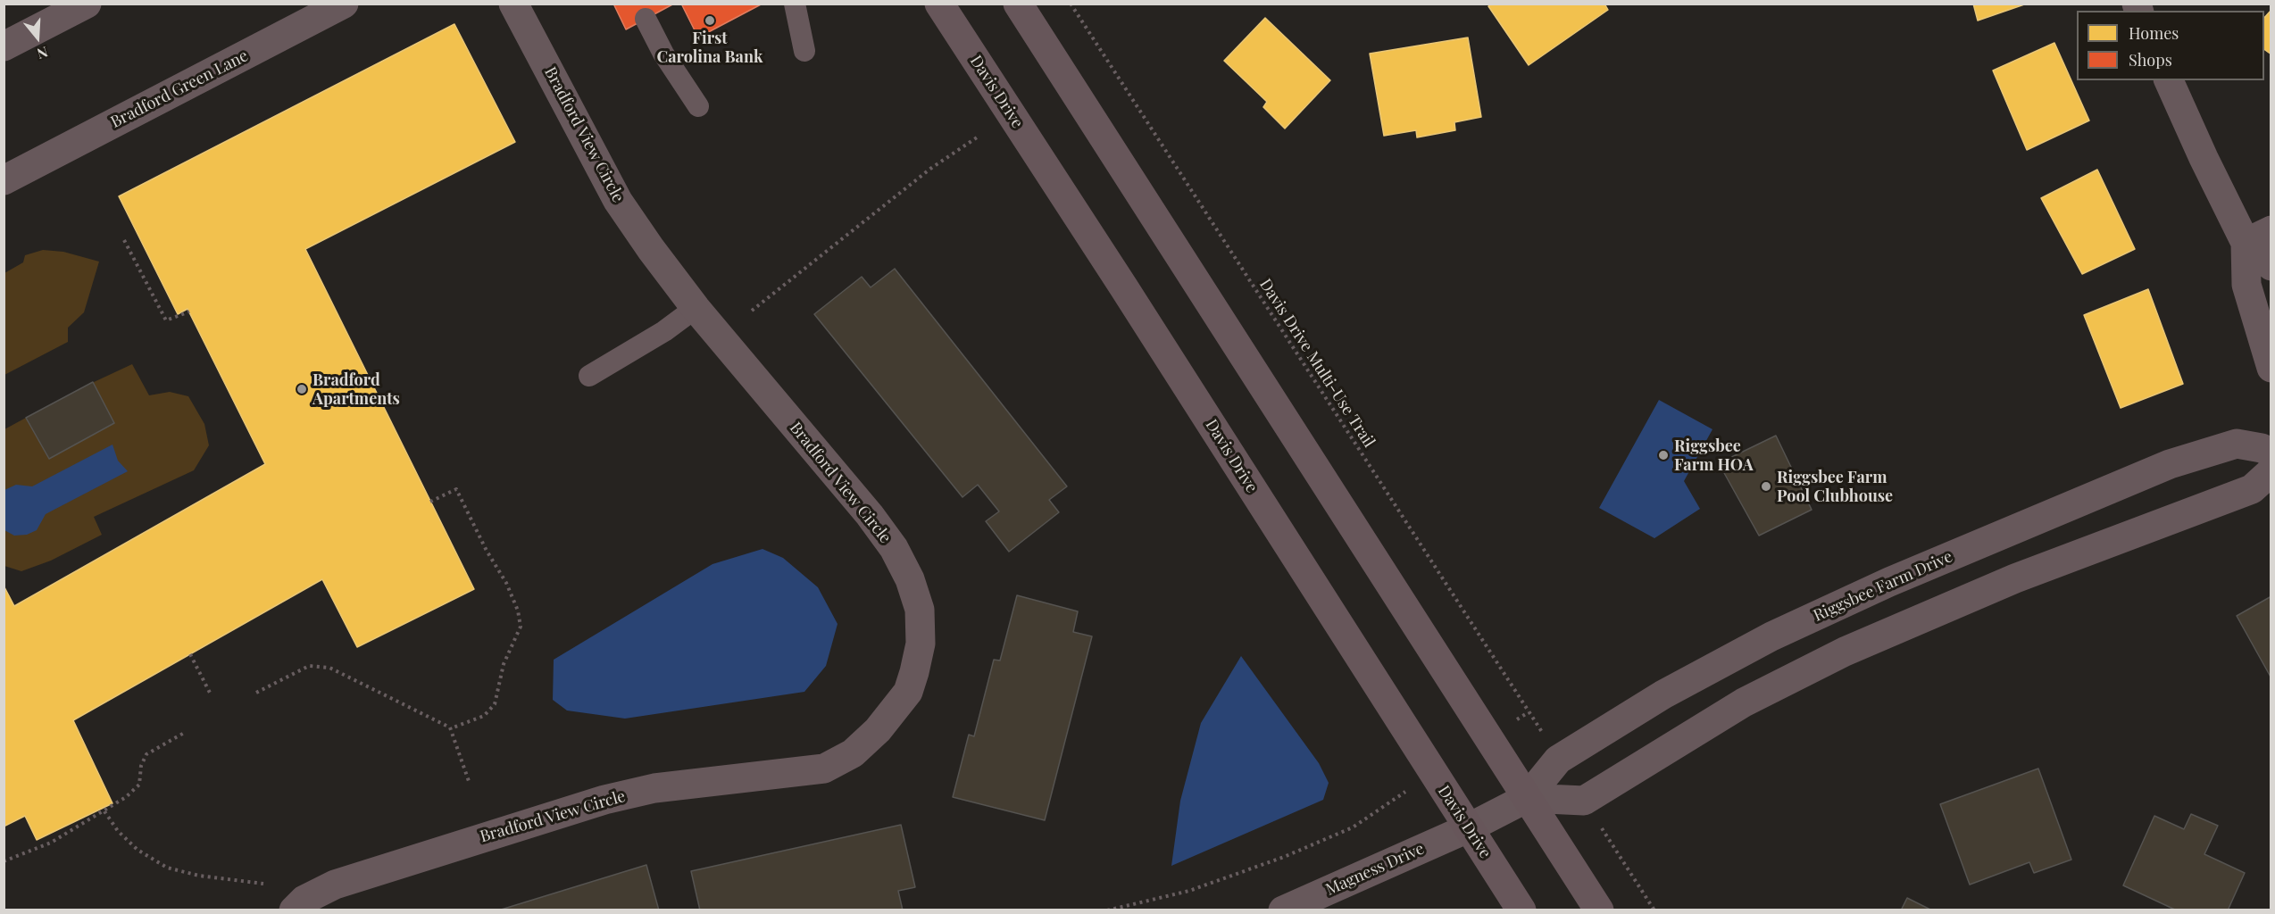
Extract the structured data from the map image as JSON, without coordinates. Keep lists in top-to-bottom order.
{
  "streets": {
    "main road": ["Davis Drive"],
    "street": [
      "Bradford Green Lane",
      "Bradford View Circle",
      "Riggsbee Farm Drive",
      "Magness Drive"
    ],
    "path": ["Davis Drive Multi-Use Trail"]
  },
  "crossings": [
    ["Davis Drive", "Riggsbee Farm Drive"],
    ["Davis Drive", "Magness Drive"],
    ["Riggsbee Farm Drive", "Magness Drive"]
  ],
  "places": [
    "First Carolina Bank",
    "Bradford Apartments",
    "Riggsbee Farm HOA",
    "Riggsbee Farm Pool Clubhouse"
  ],
  "legend": ["Homes", "Shops"],
  "north": "bottom"
}
